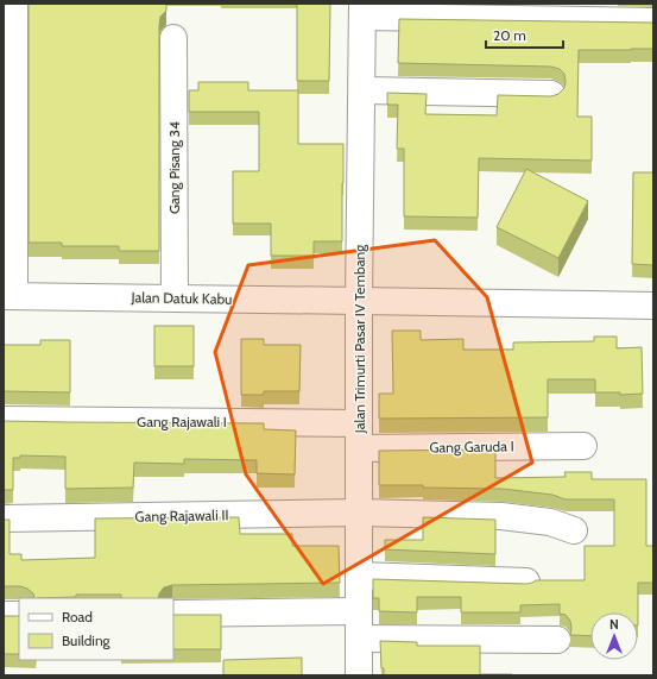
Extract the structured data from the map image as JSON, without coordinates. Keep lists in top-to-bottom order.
{
  "streets": {
    "street": [
      "Gang Pisang 34",
      "Jalan Datuk Kabu",
      "Jalan Trimurti Pasar IV Tembang",
      "Gang Rajawali I",
      "Gang Garuda I",
      "Gang Rajawali II"
    ]
  },
  "crossings": [
    ["Gang Pisang 34", "Jalan Datuk Kabu"],
    ["Jalan Datuk Kabu", "Jalan Trimurti Pasar IV Tembang"],
    ["Jalan Trimurti Pasar IV Tembang", "Gang Rajawali I"],
    ["Jalan Trimurti Pasar IV Tembang", "Gang Garuda I"],
    ["Jalan Trimurti Pasar IV Tembang", "Gang Rajawali II"],
    ["Gang Rajawali I", "Gang Garuda I"]
  ],
  "legend": ["Road", "Building"],
  "scale_bar": "20 m",
  "north": "top"
}
